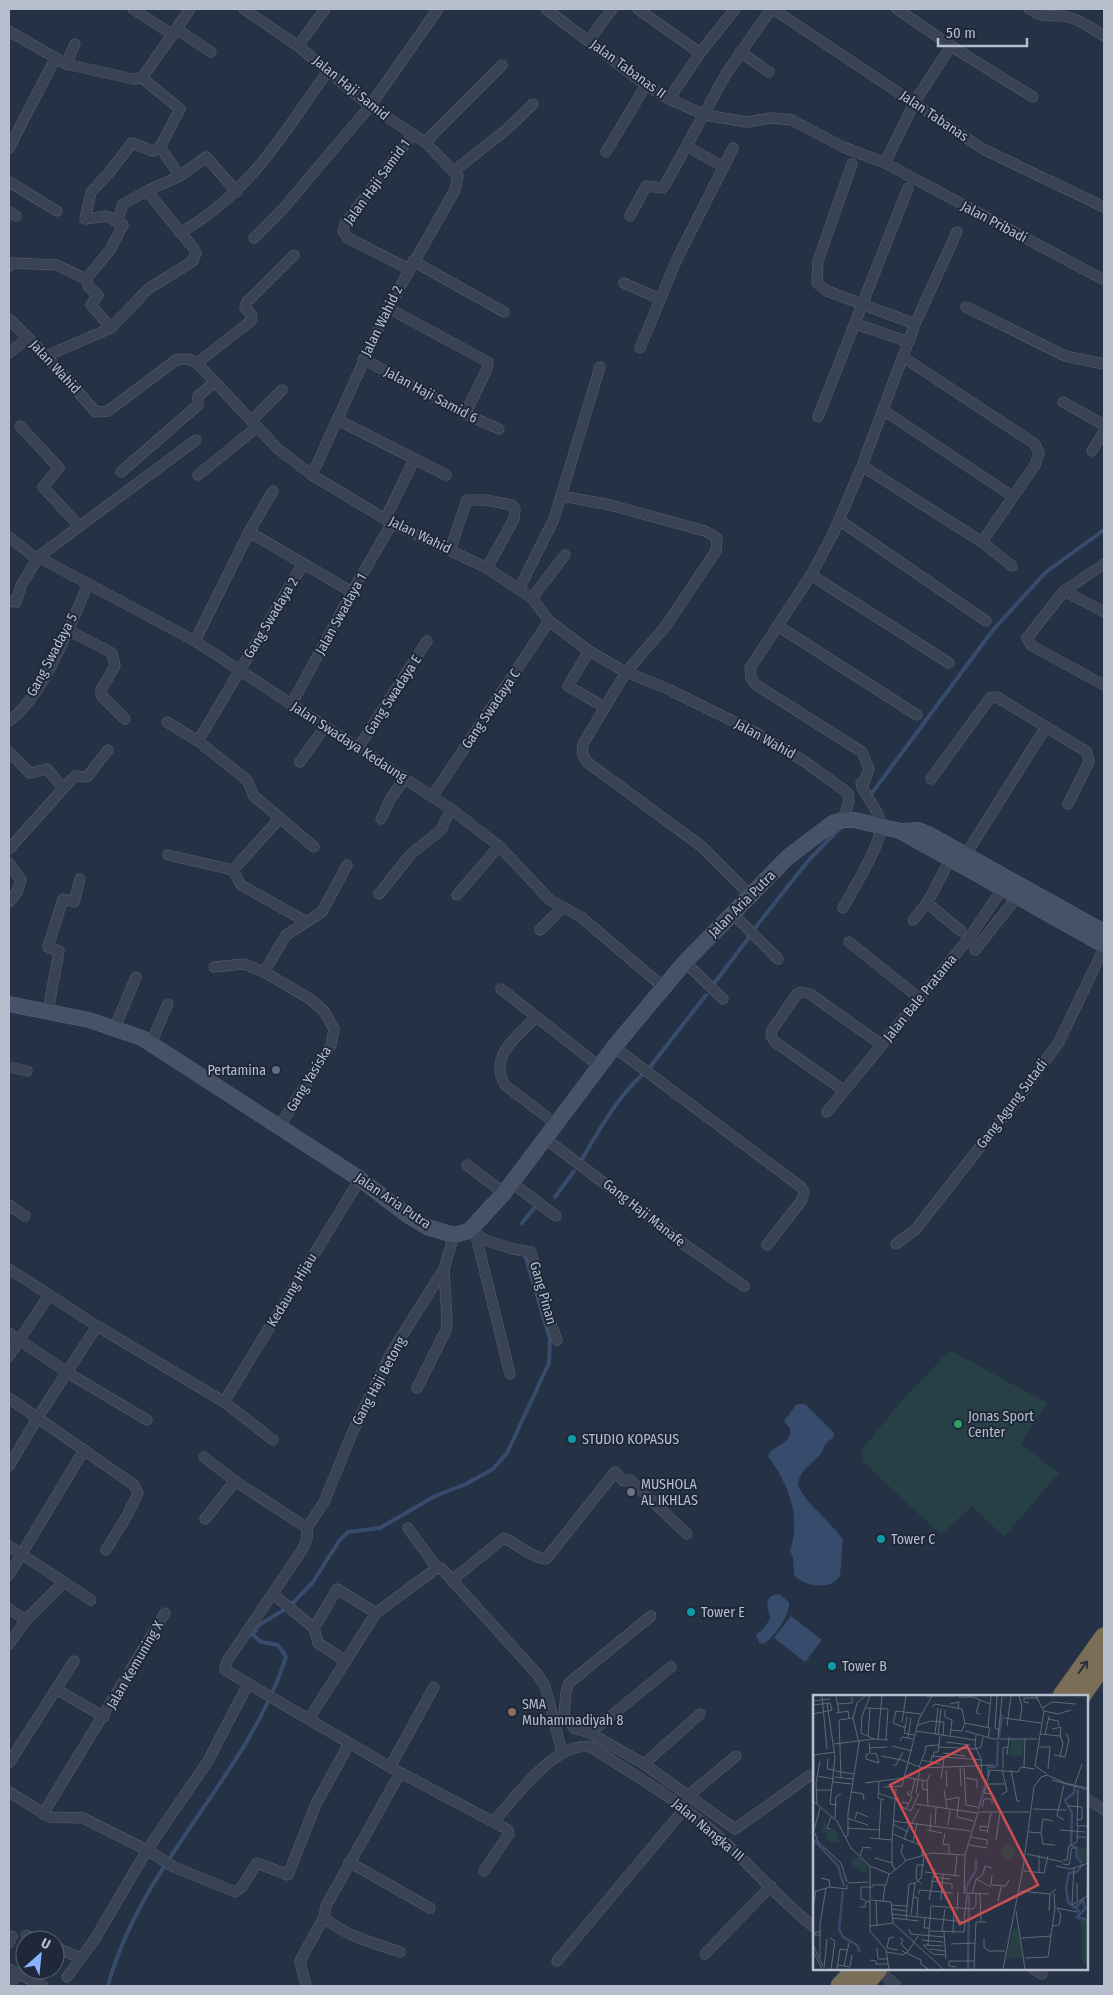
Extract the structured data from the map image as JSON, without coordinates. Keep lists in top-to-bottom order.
{
  "streets": {
    "main road": ["Jalan Aria Putra"],
    "street": [
      "Jalan Tabanas II",
      "Jalan Haji Samid",
      "Jalan Tabanas",
      "Jalan Haji Samid 1",
      "Jalan Pribadi",
      "Jalan Wahid 2",
      "Jalan Wahid",
      "Jalan Haji Samid 6",
      "Jalan Swadaya 1",
      "Gang Swadaya 2",
      "Gang Swadaya 5",
      "Gang Swadaya E",
      "Gang Swadaya C",
      "Jalan Swadaya Kedaung",
      "Jalan Bale Pratama",
      "Gang Yasiska",
      "Gang Agung Sutadi",
      "Gang Haji Manafe",
      "Kedaung Hijau",
      "Gang Pinan",
      "Gang Haji Betong",
      "Jalan Kemuning X",
      "Jalan Nangka III"
    ]
  },
  "crossings": [
    ["Jalan Tabanas II", "Jalan Pribadi"],
    ["Jalan Haji Samid", "Jalan Haji Samid 1"],
    ["Jalan Haji Samid", "Jalan Wahid 2"],
    ["Jalan Haji Samid 1", "Jalan Wahid 2"],
    ["Jalan Wahid 2", "Jalan Wahid"],
    ["Jalan Wahid 2", "Jalan Haji Samid 6"],
    ["Jalan Wahid", "Jalan Swadaya 1"],
    ["Jalan Wahid", "Gang Swadaya C"],
    ["Jalan Wahid", "Jalan Aria Putra"],
    ["Jalan Swadaya 1", "Jalan Swadaya Kedaung"],
    ["Gang Swadaya 2", "Jalan Swadaya Kedaung"],
    ["Gang Swadaya 5", "Jalan Swadaya Kedaung"],
    ["Gang Swadaya E", "Jalan Swadaya Kedaung"],
    ["Gang Swadaya C", "Jalan Swadaya Kedaung"],
    ["Jalan Swadaya Kedaung", "Jalan Aria Putra"],
    ["Jalan Aria Putra", "Gang Yasiska"],
    ["Jalan Aria Putra", "Gang Haji Manafe"],
    ["Jalan Aria Putra", "Kedaung Hijau"],
    ["Jalan Aria Putra", "Gang Pinan"],
    ["Jalan Aria Putra", "Gang Haji Betong"]
  ],
  "places": [
    "Pertamina",
    "Jonas Sport Center",
    "STUDIO KOPASUS",
    "MUSHOLA AL IKHLAS",
    "Tower C",
    "Tower E",
    "Tower B",
    "SMA Muhammadiyah 8"
  ],
  "scale_bar": "50 m",
  "north": "top right"
}
